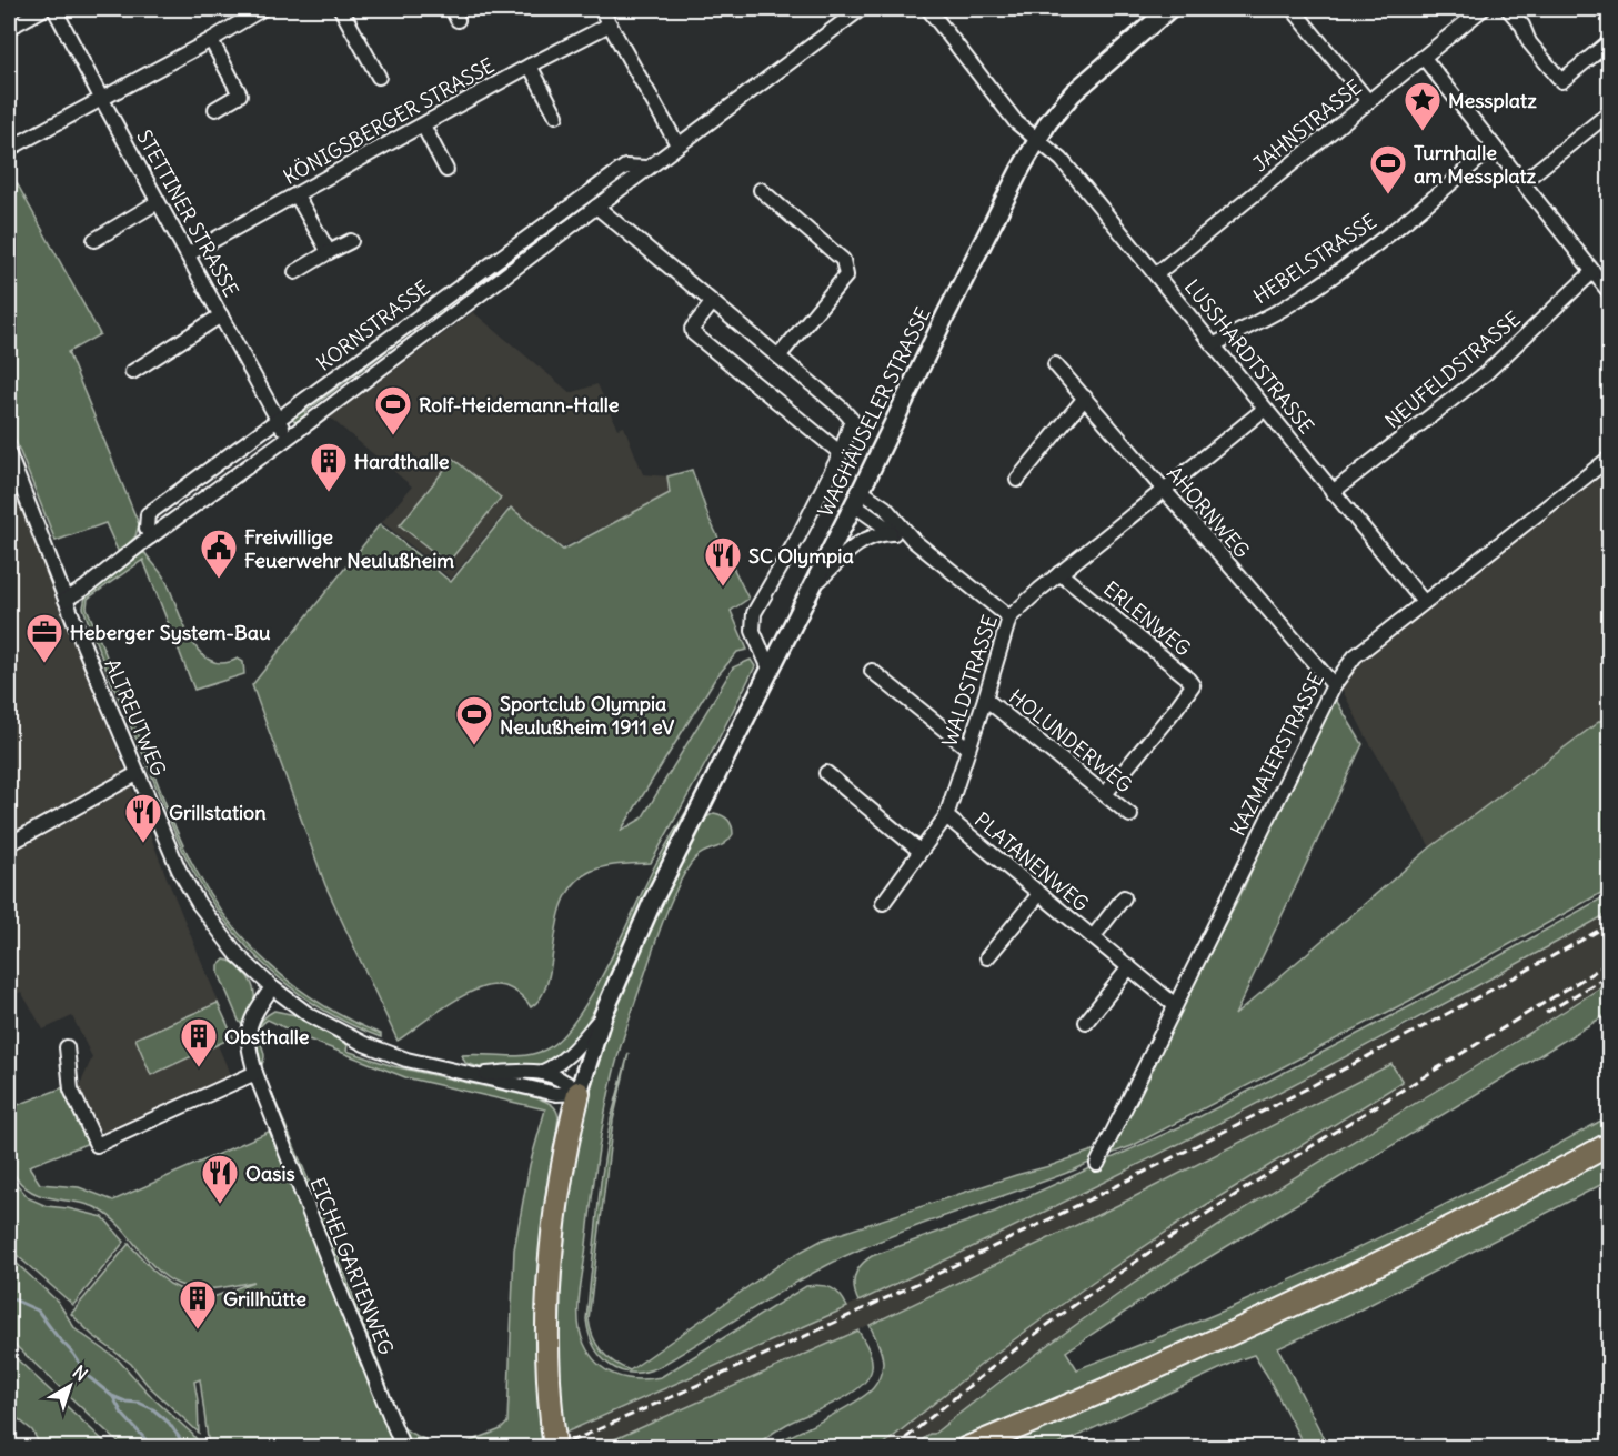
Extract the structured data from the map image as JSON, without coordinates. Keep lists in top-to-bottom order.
{
  "streets": {
    "street": [
      "KÖNIGSBERGER STRASSE",
      "JAHNSTRASSE",
      "STETTINER STRASSE",
      "HEBELSTRASSE",
      "KORNSTRASSE",
      "LUSSHARDTSTRASSE",
      "NEUFELDSTRASSE",
      "WAGHÄUSELER STRASSE",
      "AHORNWEG",
      "ERLENWEG",
      "WALDSTRASSE",
      "ALTREUTWEG",
      "HOLUNDERWEG",
      "KAZMAIERSTRASSE",
      "PLATANENWEG",
      "EICHELGARTENWEG"
    ]
  },
  "crossings": [
    ["KÖNIGSBERGER STRASSE", "STETTINER STRASSE"],
    ["JAHNSTRASSE", "LUSSHARDTSTRASSE"],
    ["STETTINER STRASSE", "KORNSTRASSE"],
    ["HEBELSTRASSE", "LUSSHARDTSTRASSE"],
    ["KORNSTRASSE", "ALTREUTWEG"],
    ["LUSSHARDTSTRASSE", "NEUFELDSTRASSE"],
    ["LUSSHARDTSTRASSE", "WAGHÄUSELER STRASSE"],
    ["LUSSHARDTSTRASSE", "WALDSTRASSE"],
    ["LUSSHARDTSTRASSE", "KAZMAIERSTRASSE"],
    ["WAGHÄUSELER STRASSE", "ALTREUTWEG"],
    ["AHORNWEG", "WALDSTRASSE"],
    ["AHORNWEG", "KAZMAIERSTRASSE"],
    ["ERLENWEG", "WALDSTRASSE"],
    ["ERLENWEG", "HOLUNDERWEG"],
    ["WALDSTRASSE", "HOLUNDERWEG"],
    ["WALDSTRASSE", "PLATANENWEG"],
    ["ALTREUTWEG", "EICHELGARTENWEG"],
    ["KAZMAIERSTRASSE", "PLATANENWEG"]
  ],
  "places": {
    "place": ["Messplatz"],
    "sports": ["Turnhalle am Messplatz", "Rolf-Heidemann-Halle", "Sportclub Olympia Neulußheim 1911 eV"],
    "building": ["Hardthalle", "Obsthalle", "Grillhütte"],
    "public building": ["Freiwillige Feuerwehr Neulußheim"],
    "restaurant": ["SC Olympia", "Grillstation", "Oasis"],
    "office": ["Heberger System-Bau"]
  },
  "north": "top right"
}
